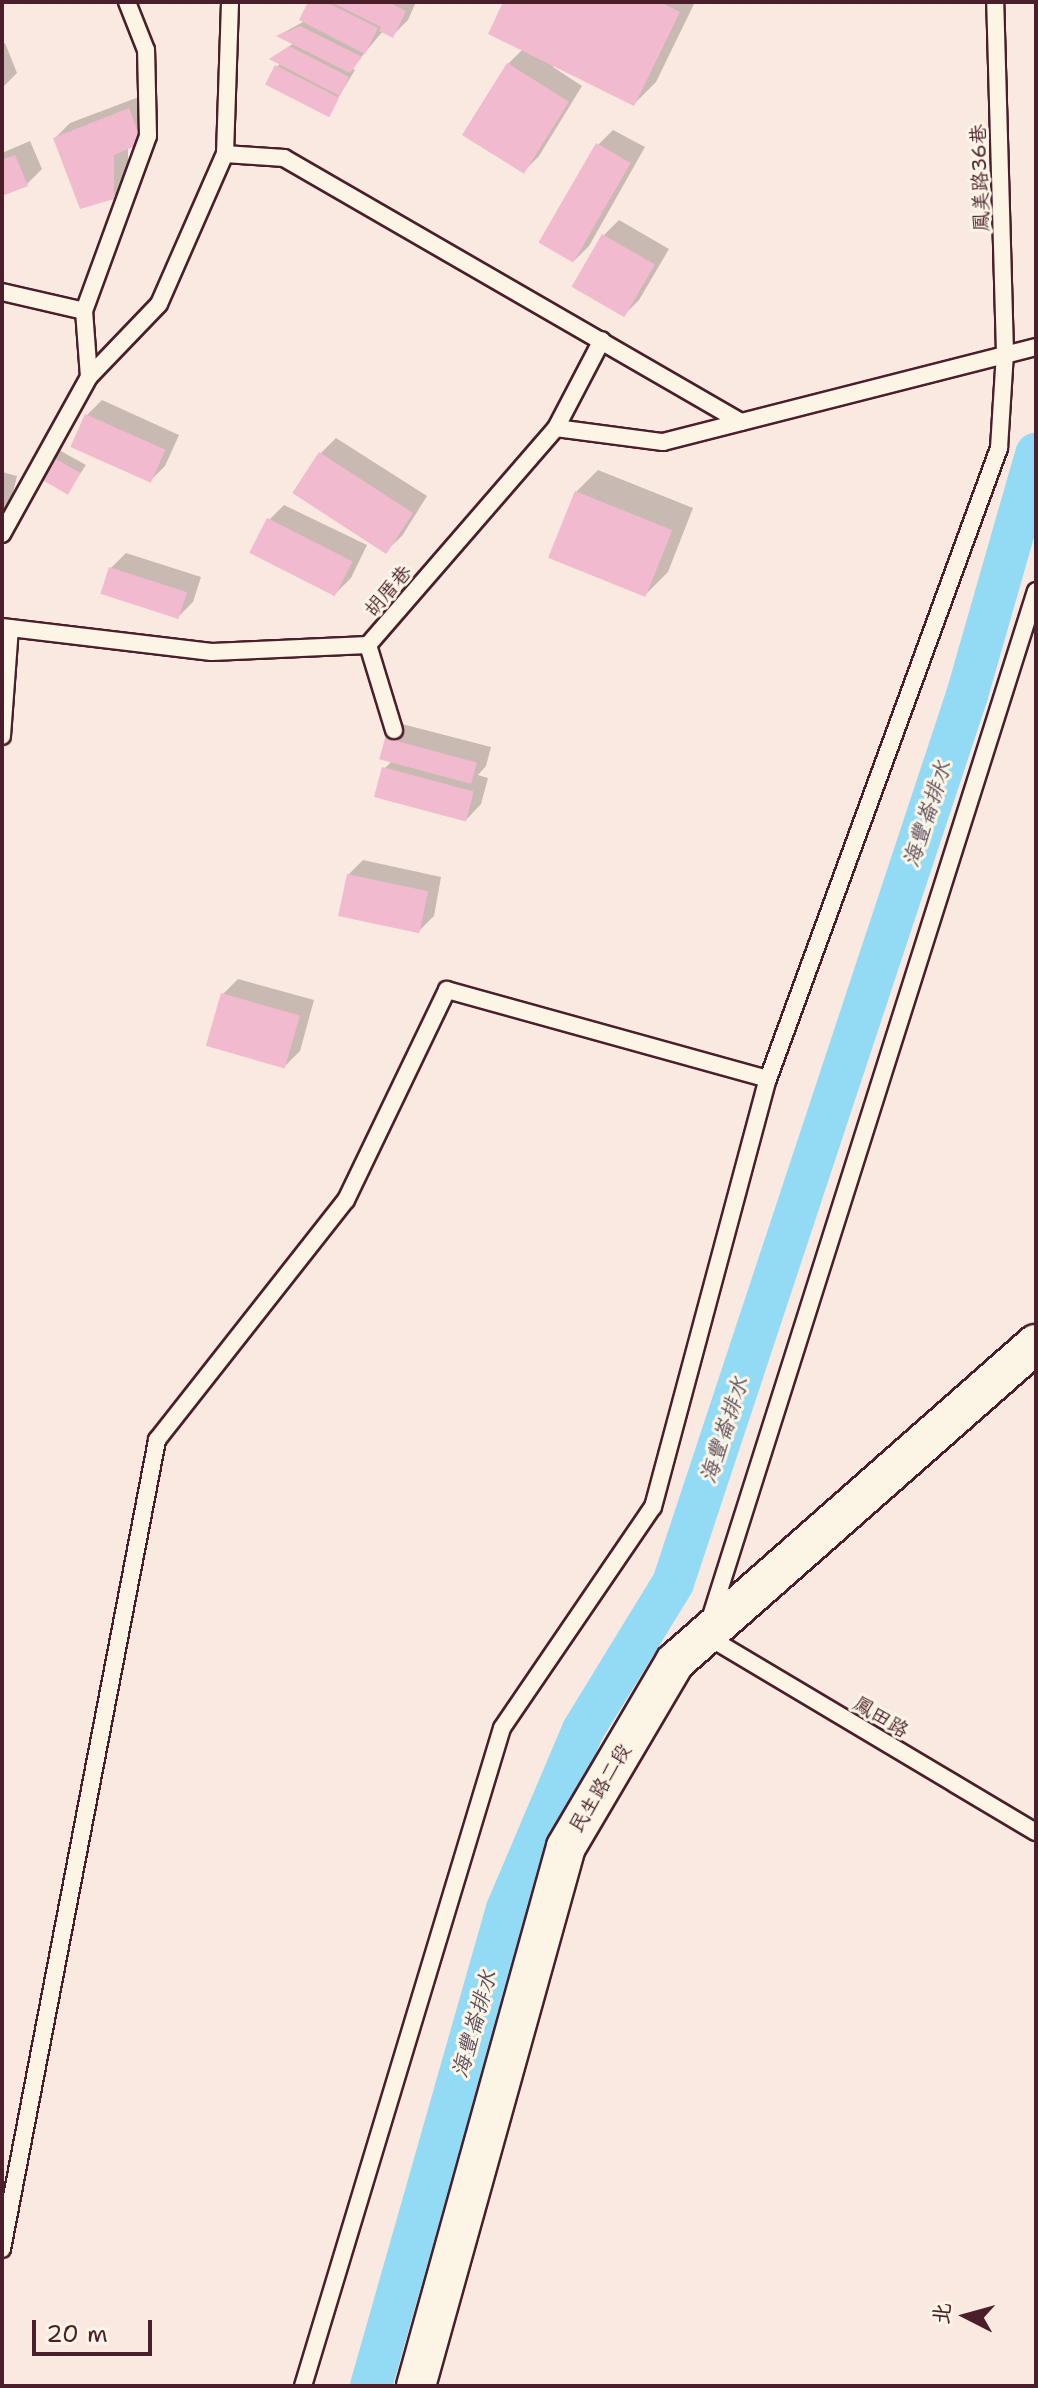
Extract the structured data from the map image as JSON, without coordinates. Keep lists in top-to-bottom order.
{
  "streets": {
    "street": ["民生路二段"],
    "lane": ["鳳美路36巷", "胡厝巷", "鳳田路"]
  },
  "crossings": [
    ["鳳田路", "民生路二段"]
  ],
  "water": ["海豐崙排水"],
  "scale_bar": "20 m",
  "north": "left"
}
